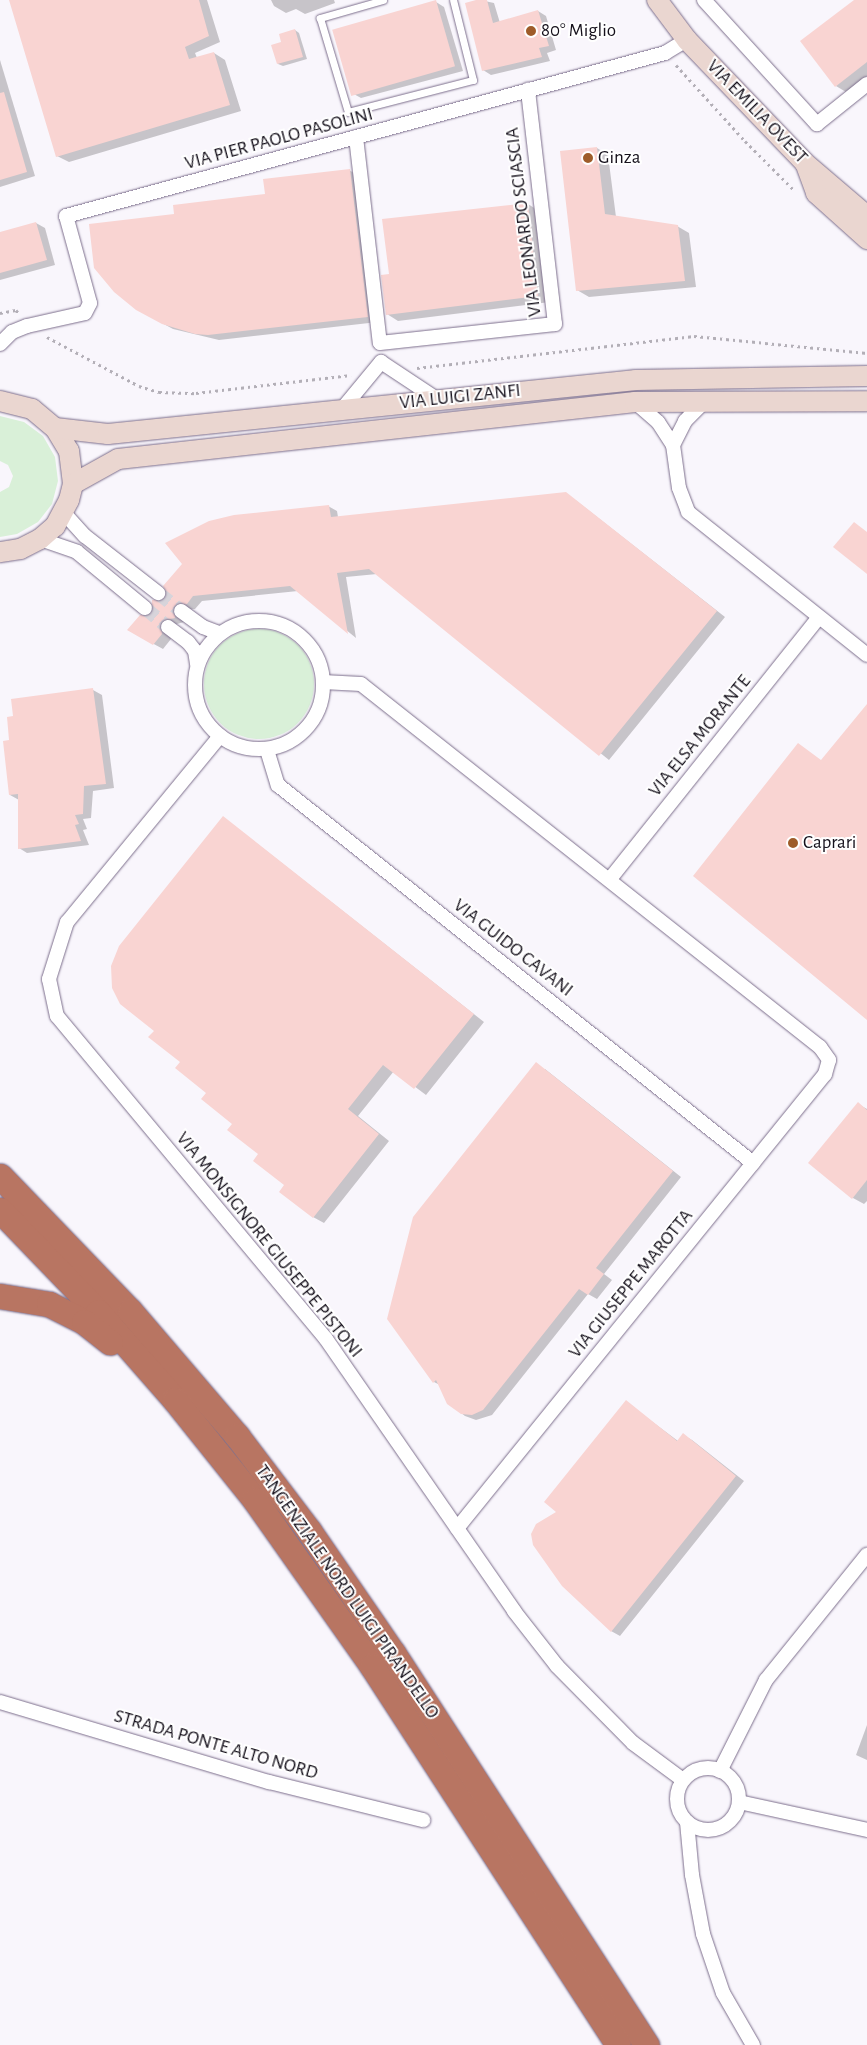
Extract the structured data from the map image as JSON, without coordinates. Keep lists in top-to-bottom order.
{
  "streets": {
    "highway": ["TANGENZIALE NORD LUIGI PIRANDELLO"],
    "street": [
      "VIA EMILIA OVEST",
      "VIA PIER PAOLO PASOLINI",
      "VIA LEONARDO SCIASCIA",
      "VIA LUIGI ZANFI",
      "VIA ELSA MORANTE",
      "VIA GUIDO CAVANI",
      "VIA MONSIGNORE GIUSEPPE PISTONI",
      "VIA GIUSEPPE MAROTTA",
      "STRADA PONTE ALTO NORD"
    ]
  },
  "crossings": [
    ["VIA EMILIA OVEST", "VIA PIER PAOLO PASOLINI"],
    ["VIA PIER PAOLO PASOLINI", "VIA LEONARDO SCIASCIA"],
    ["VIA ELSA MORANTE", "VIA GIUSEPPE MAROTTA"],
    ["VIA GUIDO CAVANI", "VIA MONSIGNORE GIUSEPPE PISTONI"],
    ["VIA GUIDO CAVANI", "VIA GIUSEPPE MAROTTA"],
    ["VIA MONSIGNORE GIUSEPPE PISTONI", "VIA GIUSEPPE MAROTTA"]
  ],
  "places": ["80° Miglio", "Ginza", "Caprari"]
}
